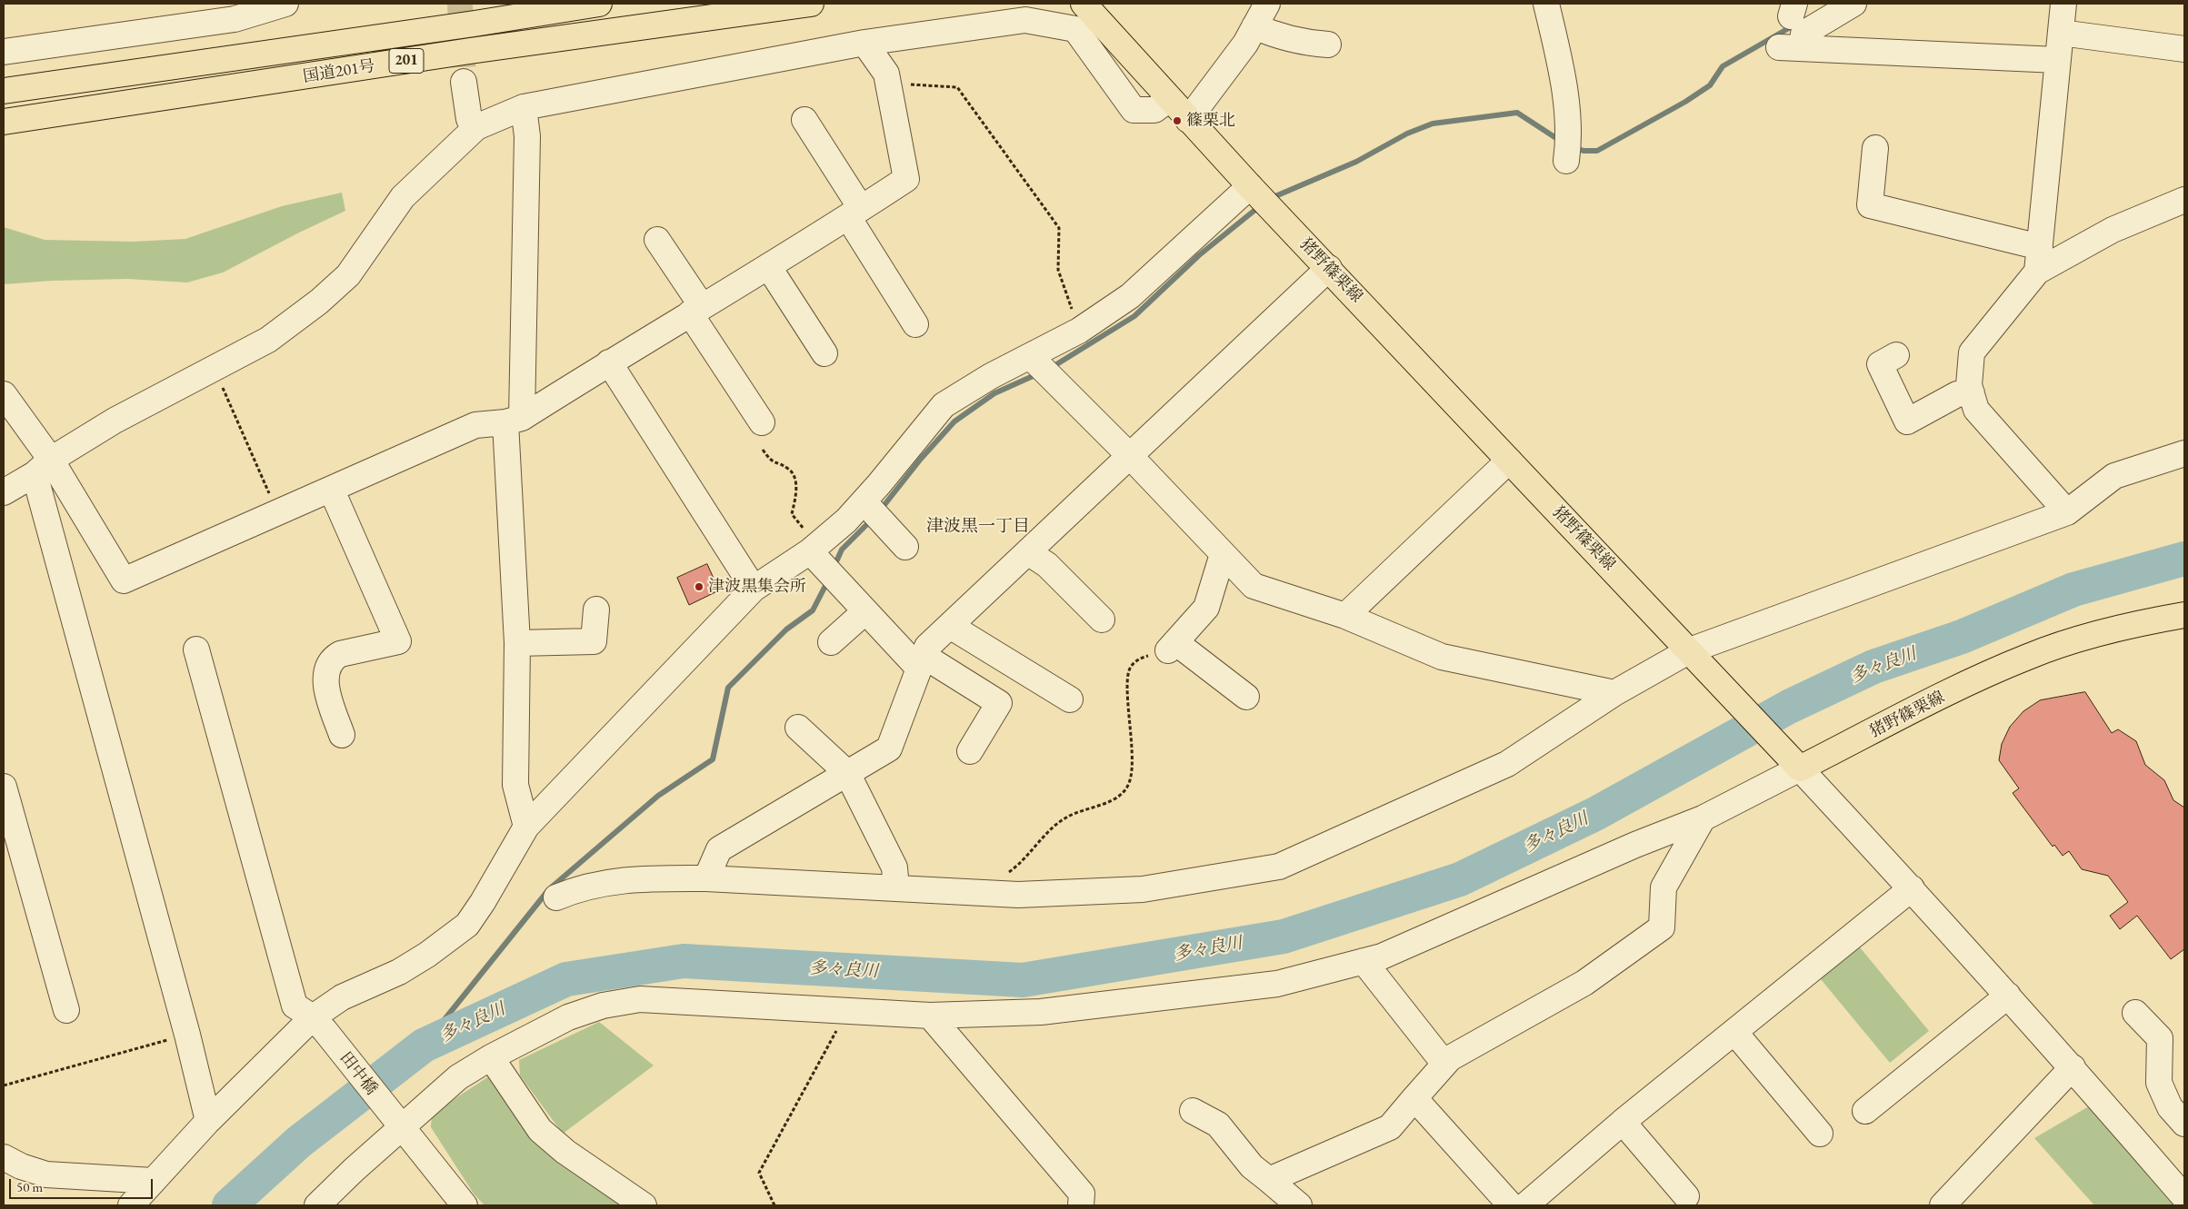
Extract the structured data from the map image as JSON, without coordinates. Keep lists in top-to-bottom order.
{
  "streets": {
    "main road": ["201", "国道201号", "猪野篠栗線"],
    "street": ["田中橋"]
  },
  "districts": ["津波黒一丁目"],
  "water": ["多々良川"],
  "places": ["篠栗北", "津波黒集会所"],
  "scale_bar": "50 m"
}
